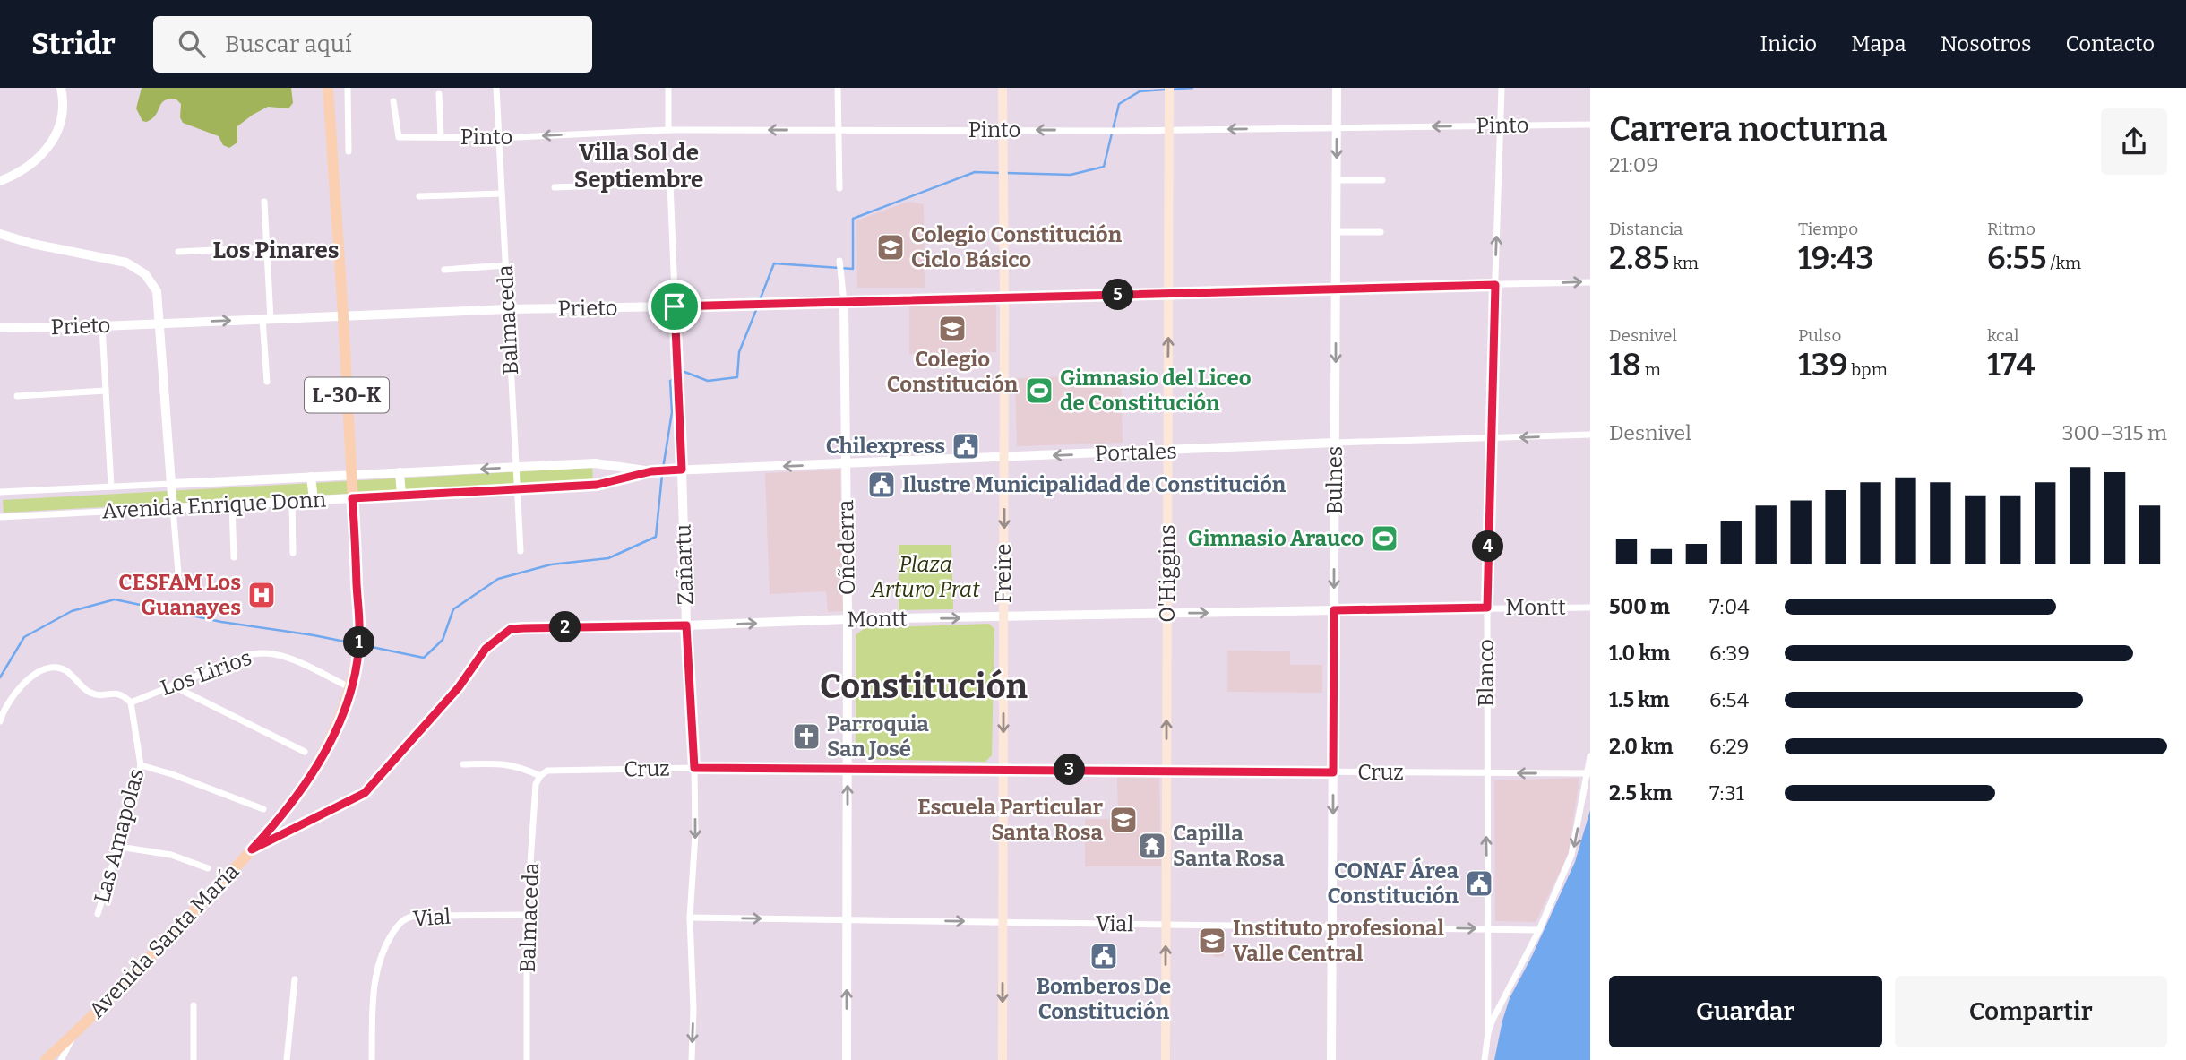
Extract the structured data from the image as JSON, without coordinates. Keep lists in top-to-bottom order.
{
  "streets": {
    "main road": [
      "L-30-K",
      "Freire",
      "O'Higgins",
      "Avenida Santa María"
    ],
    "street": [
      "Pinto",
      "Prieto",
      "Balmaceda",
      "Portales",
      "Bulnes",
      "Avenida Enrique Donn",
      "Oñederra",
      "Zañartu",
      "Montt",
      "Los Lirios",
      "Blanco",
      "Cruz",
      "Las Amapolas",
      "Vial"
    ]
  },
  "crossings": [
    ["Pinto", "Balmaceda"],
    ["Pinto", "Bulnes"],
    ["Pinto", "Freire"],
    ["Pinto", "O'Higgins"],
    ["Pinto", "Blanco"],
    ["Prieto", "Balmaceda"],
    ["Prieto", "Bulnes"],
    ["Prieto", "Oñederra"],
    ["Prieto", "Zañartu"],
    ["Prieto", "Freire"],
    ["Prieto", "O'Higgins"],
    ["Prieto", "Blanco"],
    ["Prieto", "Avenida Santa María"],
    ["Balmaceda", "Avenida Enrique Donn"],
    ["Balmaceda", "Cruz"],
    ["Balmaceda", "Vial"],
    ["Portales", "Bulnes"],
    ["Portales", "Avenida Enrique Donn"],
    ["Portales", "Oñederra"],
    ["Portales", "Zañartu"],
    ["Portales", "Freire"],
    ["Portales", "O'Higgins"],
    ["Portales", "Blanco"],
    ["Bulnes", "Montt"],
    ["Bulnes", "Cruz"],
    ["Bulnes", "Vial"],
    ["Avenida Enrique Donn", "Zañartu"],
    ["Avenida Enrique Donn", "Avenida Santa María"],
    ["Oñederra", "Montt"],
    ["Oñederra", "Cruz"],
    ["Oñederra", "Vial"],
    ["Zañartu", "Montt"],
    ["Zañartu", "Cruz"],
    ["Zañartu", "Vial"],
    ["Freire", "Montt"],
    ["Freire", "Cruz"],
    ["Freire", "Vial"],
    ["O'Higgins", "Montt"],
    ["O'Higgins", "Cruz"],
    ["O'Higgins", "Vial"],
    ["Montt", "Blanco"],
    ["Montt", "Avenida Santa María"],
    ["Los Lirios", "Las Amapolas"],
    ["Los Lirios", "Avenida Santa María"],
    ["Blanco", "Cruz"],
    ["Blanco", "Vial"]
  ],
  "one_way": [
    "Pinto",
    "Portales",
    "Bulnes",
    "Oñederra",
    "Freire",
    "O'Higgins",
    "Vial"
  ],
  "districts": ["Villa Sol de Septiembre", "Los Pinares", "Constitución"],
  "parks": ["Plaza Arturo Prat"],
  "places": {
    "school or university": [
      "Colegio Constitución Ciclo Básico",
      "Colegio Constitución",
      "Escuela Particular Santa Rosa",
      "Instituto profesional Valle Central"
    ],
    "sports": ["Gimnasio del Liceo de Constitución", "Gimnasio Arauco"],
    "public building": [
      "Chilexpress",
      "Ilustre Municipalidad de Constitución",
      "CONAF Área Constitución",
      "Bomberos De Constitución"
    ],
    "hospital": ["CESFAM Los Guanayes"],
    "church": ["Parroquia San José"],
    "temple": ["Capilla Santa Rosa"]
  },
  "page": {
    "header": "Stridr",
    "search": "Buscar aquí",
    "nav": [
      "Inicio",
      "Mapa",
      "Nosotros",
      "Contacto"
    ],
    "heading": ["Carrera nocturna", "21:09"],
    "stats": [
      ["Distancia", "2.85 km"],
      ["Tiempo", "19:43"],
      ["Ritmo", "6:55 /km"],
      ["Desnivel", "18 m"],
      ["Pulso", "139 bpm"],
      ["kcal", "174"]
    ],
    "pins": [
      "5",
      "4",
      "2",
      "1",
      "3"
    ],
    "chart": ["Desnivel", "300–315 m"],
    "list": [
      {
        "name": "500 m",
        "note": "7:04"
      },
      {
        "name": "1.0 km",
        "note": "6:39"
      },
      {
        "name": "1.5 km",
        "note": "6:54"
      },
      {
        "name": "2.0 km",
        "note": "6:29"
      },
      {
        "name": "2.5 km",
        "note": "7:31"
      }
    ],
    "buttons": ["Guardar", "Compartir"]
  }
}
